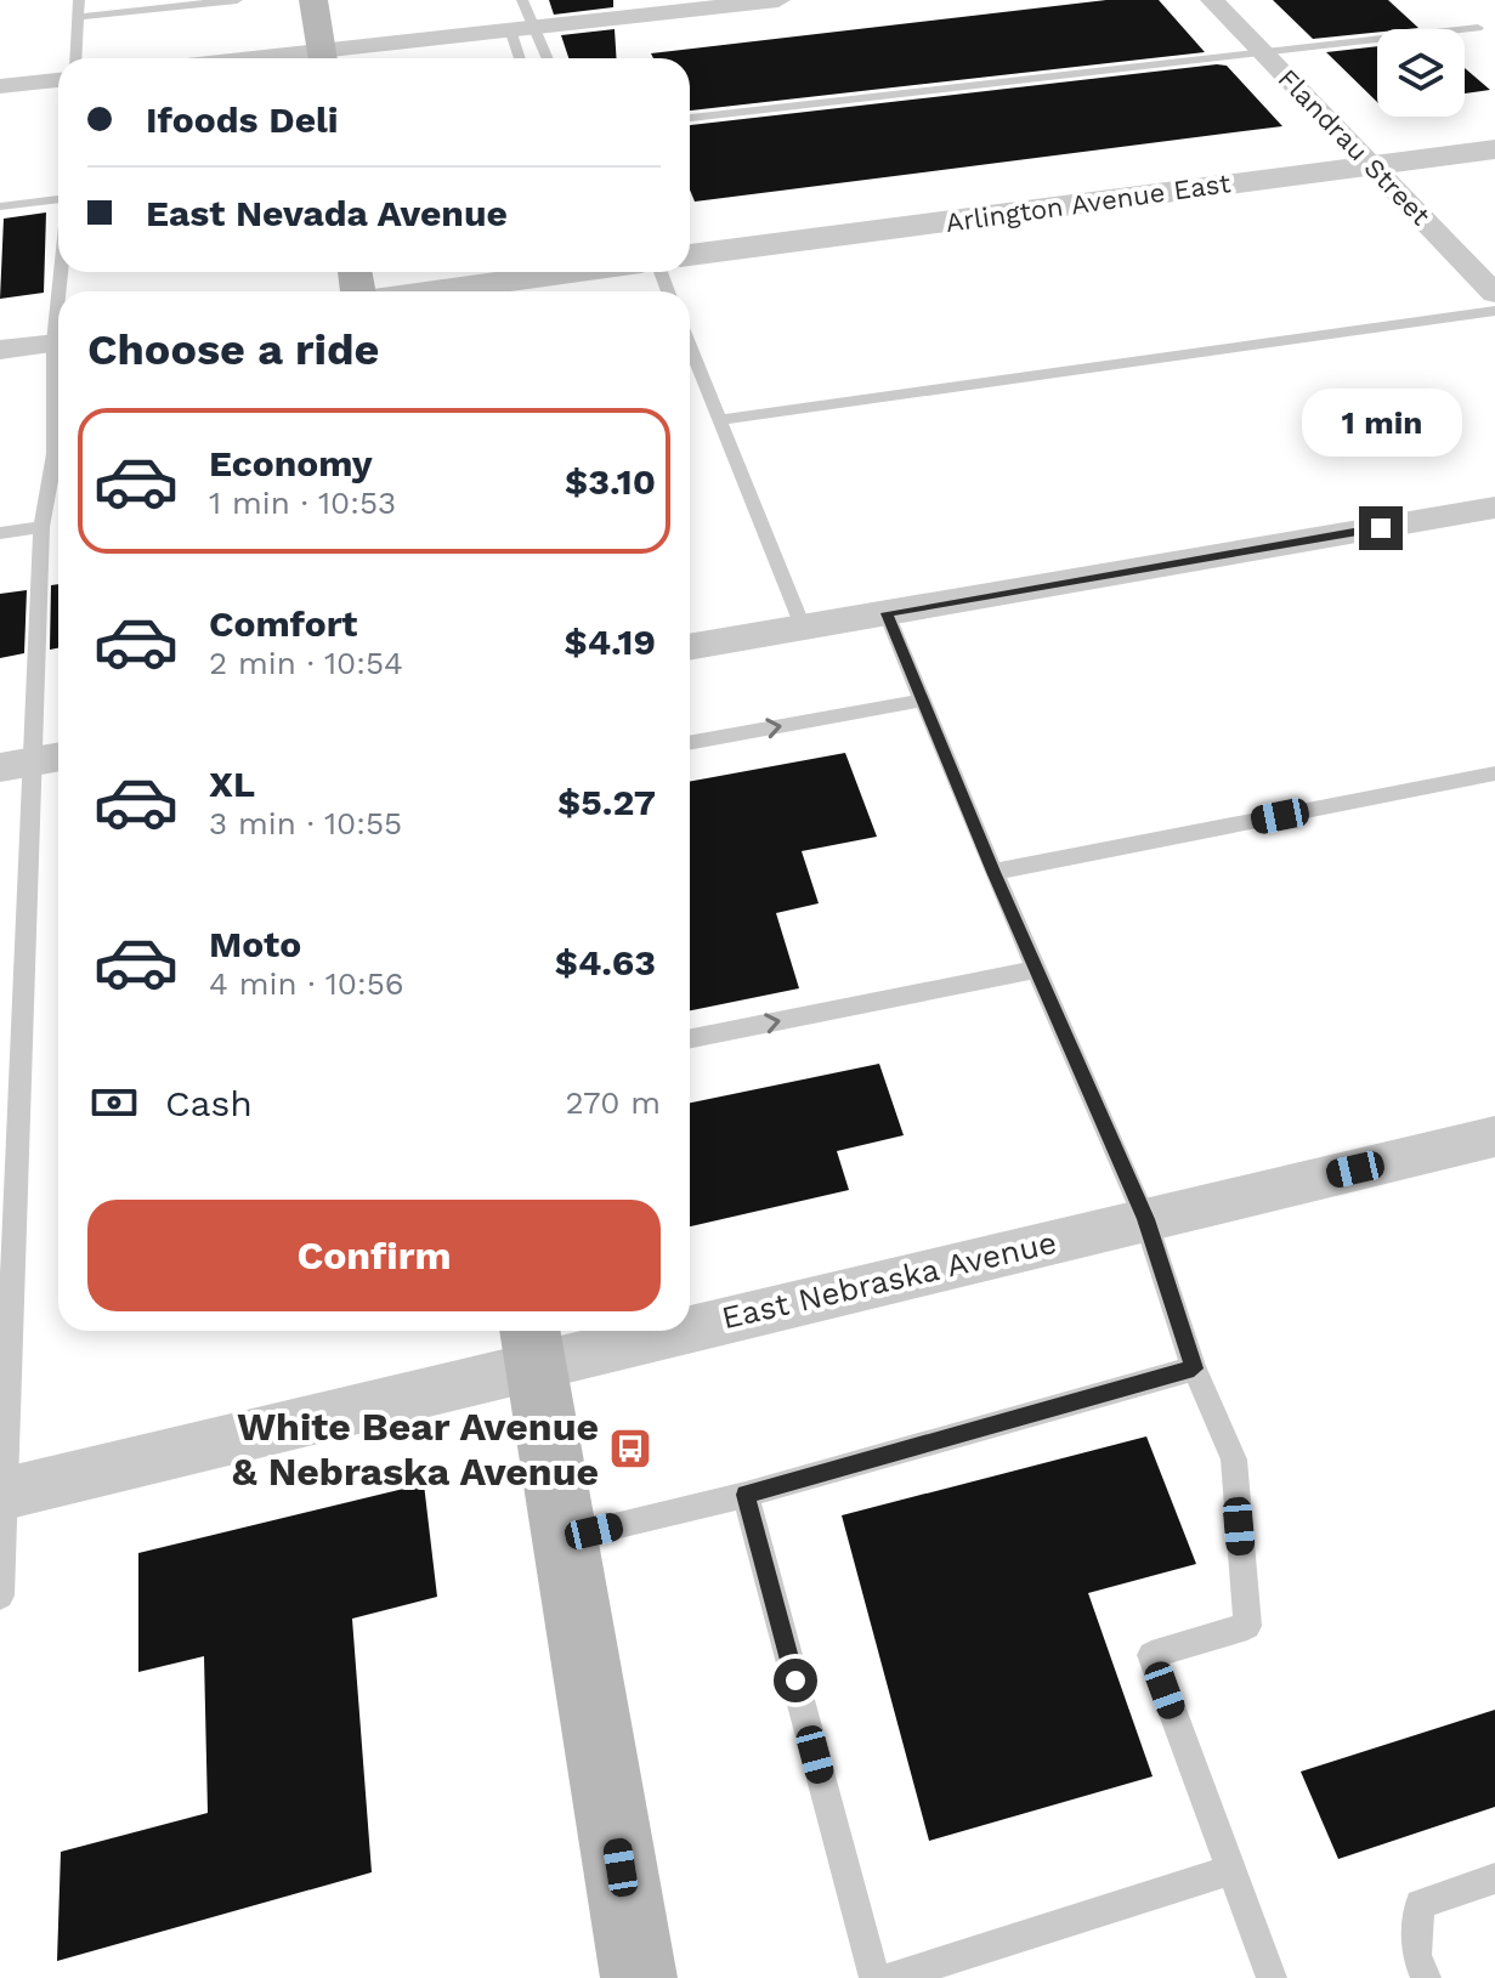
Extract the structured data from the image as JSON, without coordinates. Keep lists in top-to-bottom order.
{
  "streets": {
    "street": ["Flandrau Street", "Arlington Avenue East", "East Nebraska Avenue"]
  },
  "crossings": [
    ["Flandrau Street", "Arlington Avenue East"]
  ],
  "places": {
    "bus stop": ["White Bear Avenue & Nebraska Avenue"]
  },
  "page": {
    "banner": ["Ifoods Deli", "East Nevada Avenue"],
    "heading": "Choose a ride",
    "bubble": "1 min",
    "list": [
      {
        "name": "Economy",
        "note": "1 min · 10:53",
        "value": "$3.10"
      },
      {
        "name": "Comfort",
        "note": "2 min · 10:54",
        "value": "$4.19"
      },
      {
        "name": "XL",
        "note": "3 min · 10:55",
        "value": "$5.27"
      },
      {
        "name": "Moto",
        "note": "4 min · 10:56",
        "value": "$4.63"
      }
    ],
    "pay": ["Cash", "270 m"],
    "buttons": "Confirm"
  }
}
